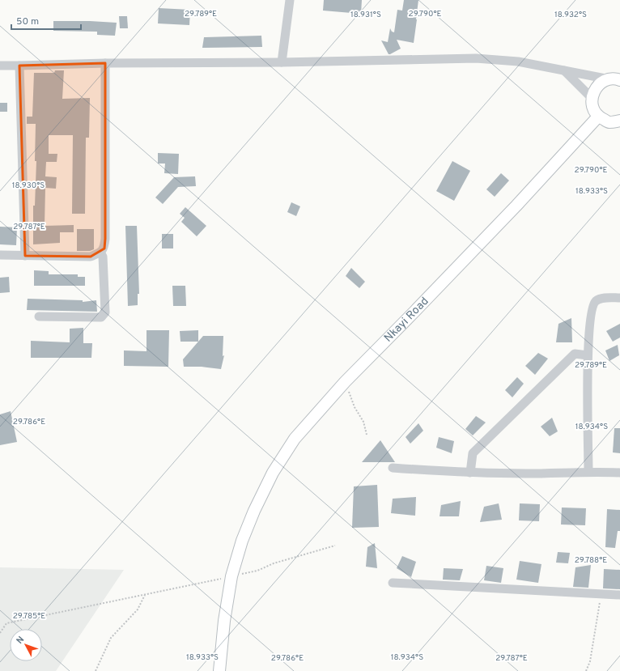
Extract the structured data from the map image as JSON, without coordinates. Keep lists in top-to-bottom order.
{
  "streets": {
    "main road": ["Nkayi Road"]
  },
  "scale_bar": "50 m",
  "north": "top left",
  "coordinates": [
    "29.789°E",
    "29.790°E",
    "18.931°S",
    "18.932°S",
    "18.930°S",
    "18.933°S",
    "29.787°E",
    "29.786°E",
    "18.934°S",
    "29.788°E",
    "29.785°E"
  ]
}
